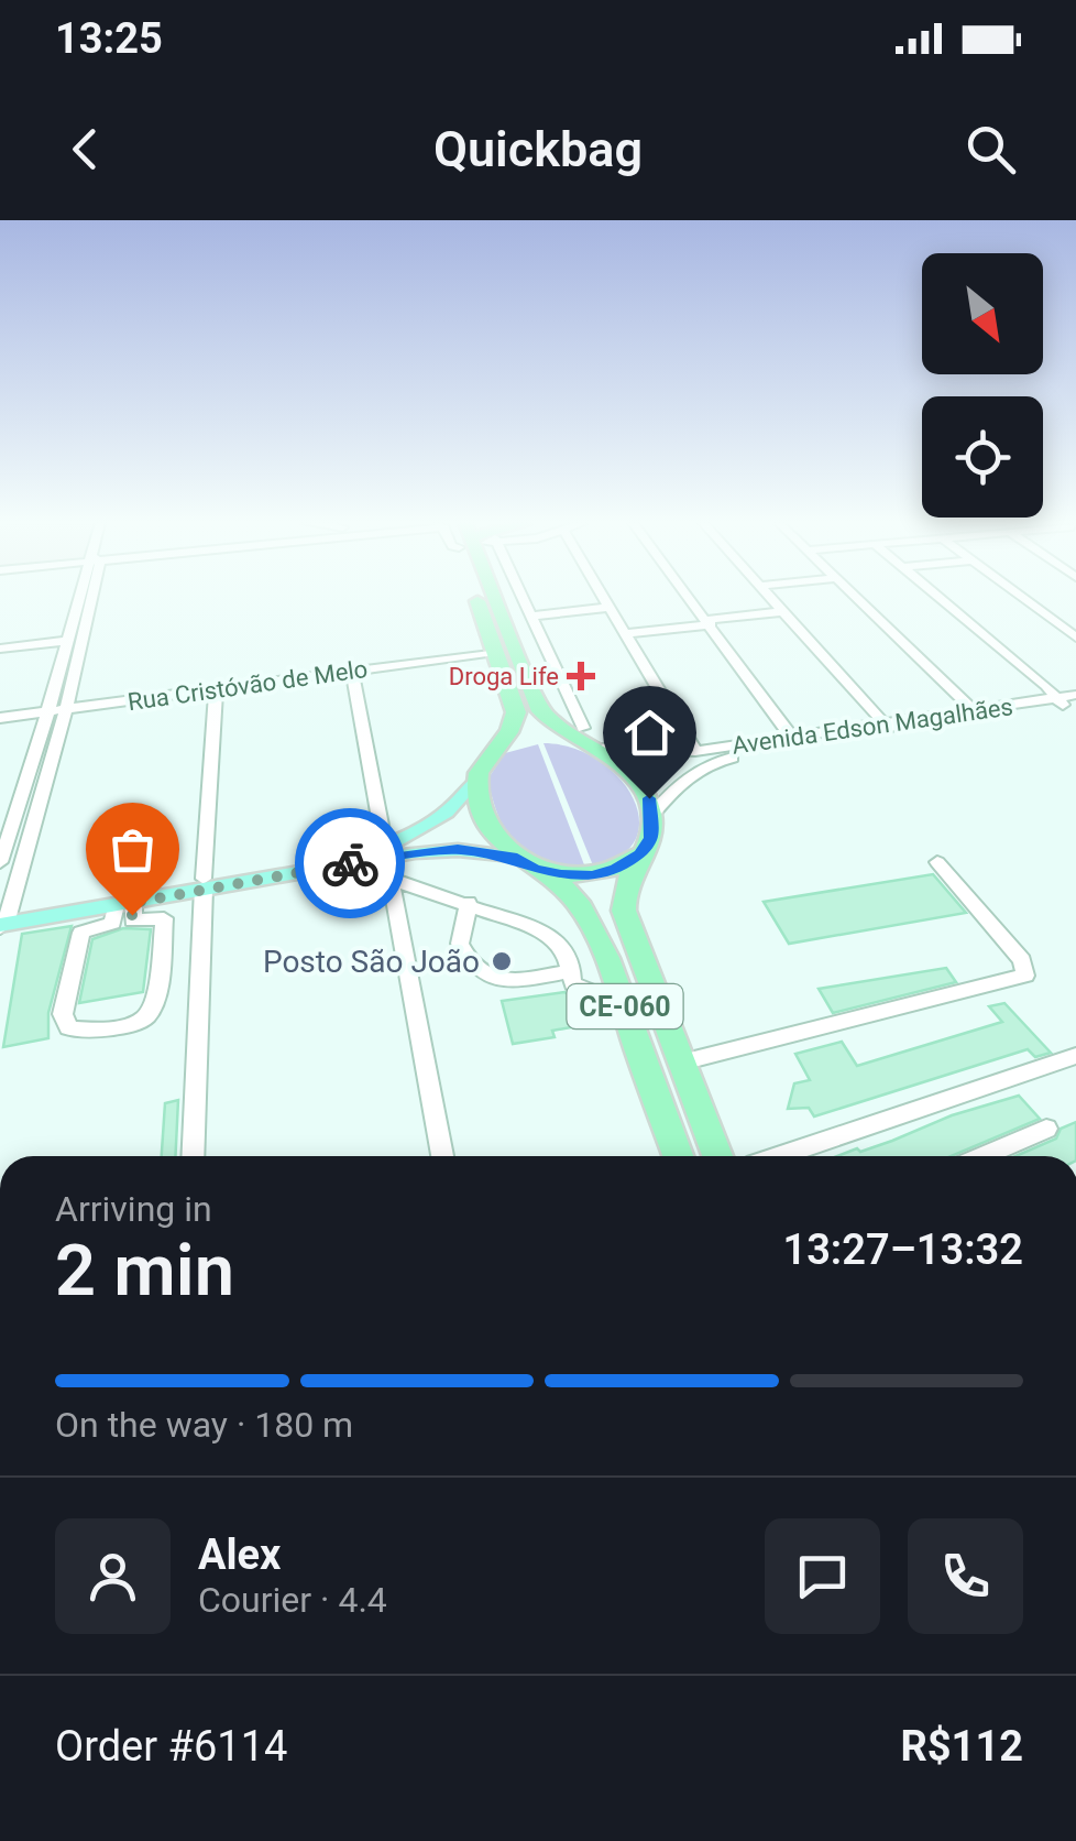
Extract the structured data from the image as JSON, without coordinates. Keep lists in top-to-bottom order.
{
  "streets": {
    "highway": ["CE-060"],
    "street": ["Rua Cristóvão de Melo", "Avenida Edson Magalhães"]
  },
  "crossings": [
    ["Avenida Edson Magalhães", "CE-060"]
  ],
  "places": {
    "health": ["Droga Life"],
    "other": ["Posto São João"]
  },
  "north": "bottom right",
  "page": {
    "status": "13:25",
    "header": "Quickbag",
    "heading": ["2 min", "Arriving in", "13:27–13:32"],
    "panel": [
      "Alex",
      "Courier · 4.4",
      "Order #6114",
      "R$112"
    ],
    "bar": "On the way · 180 m"
  }
}
